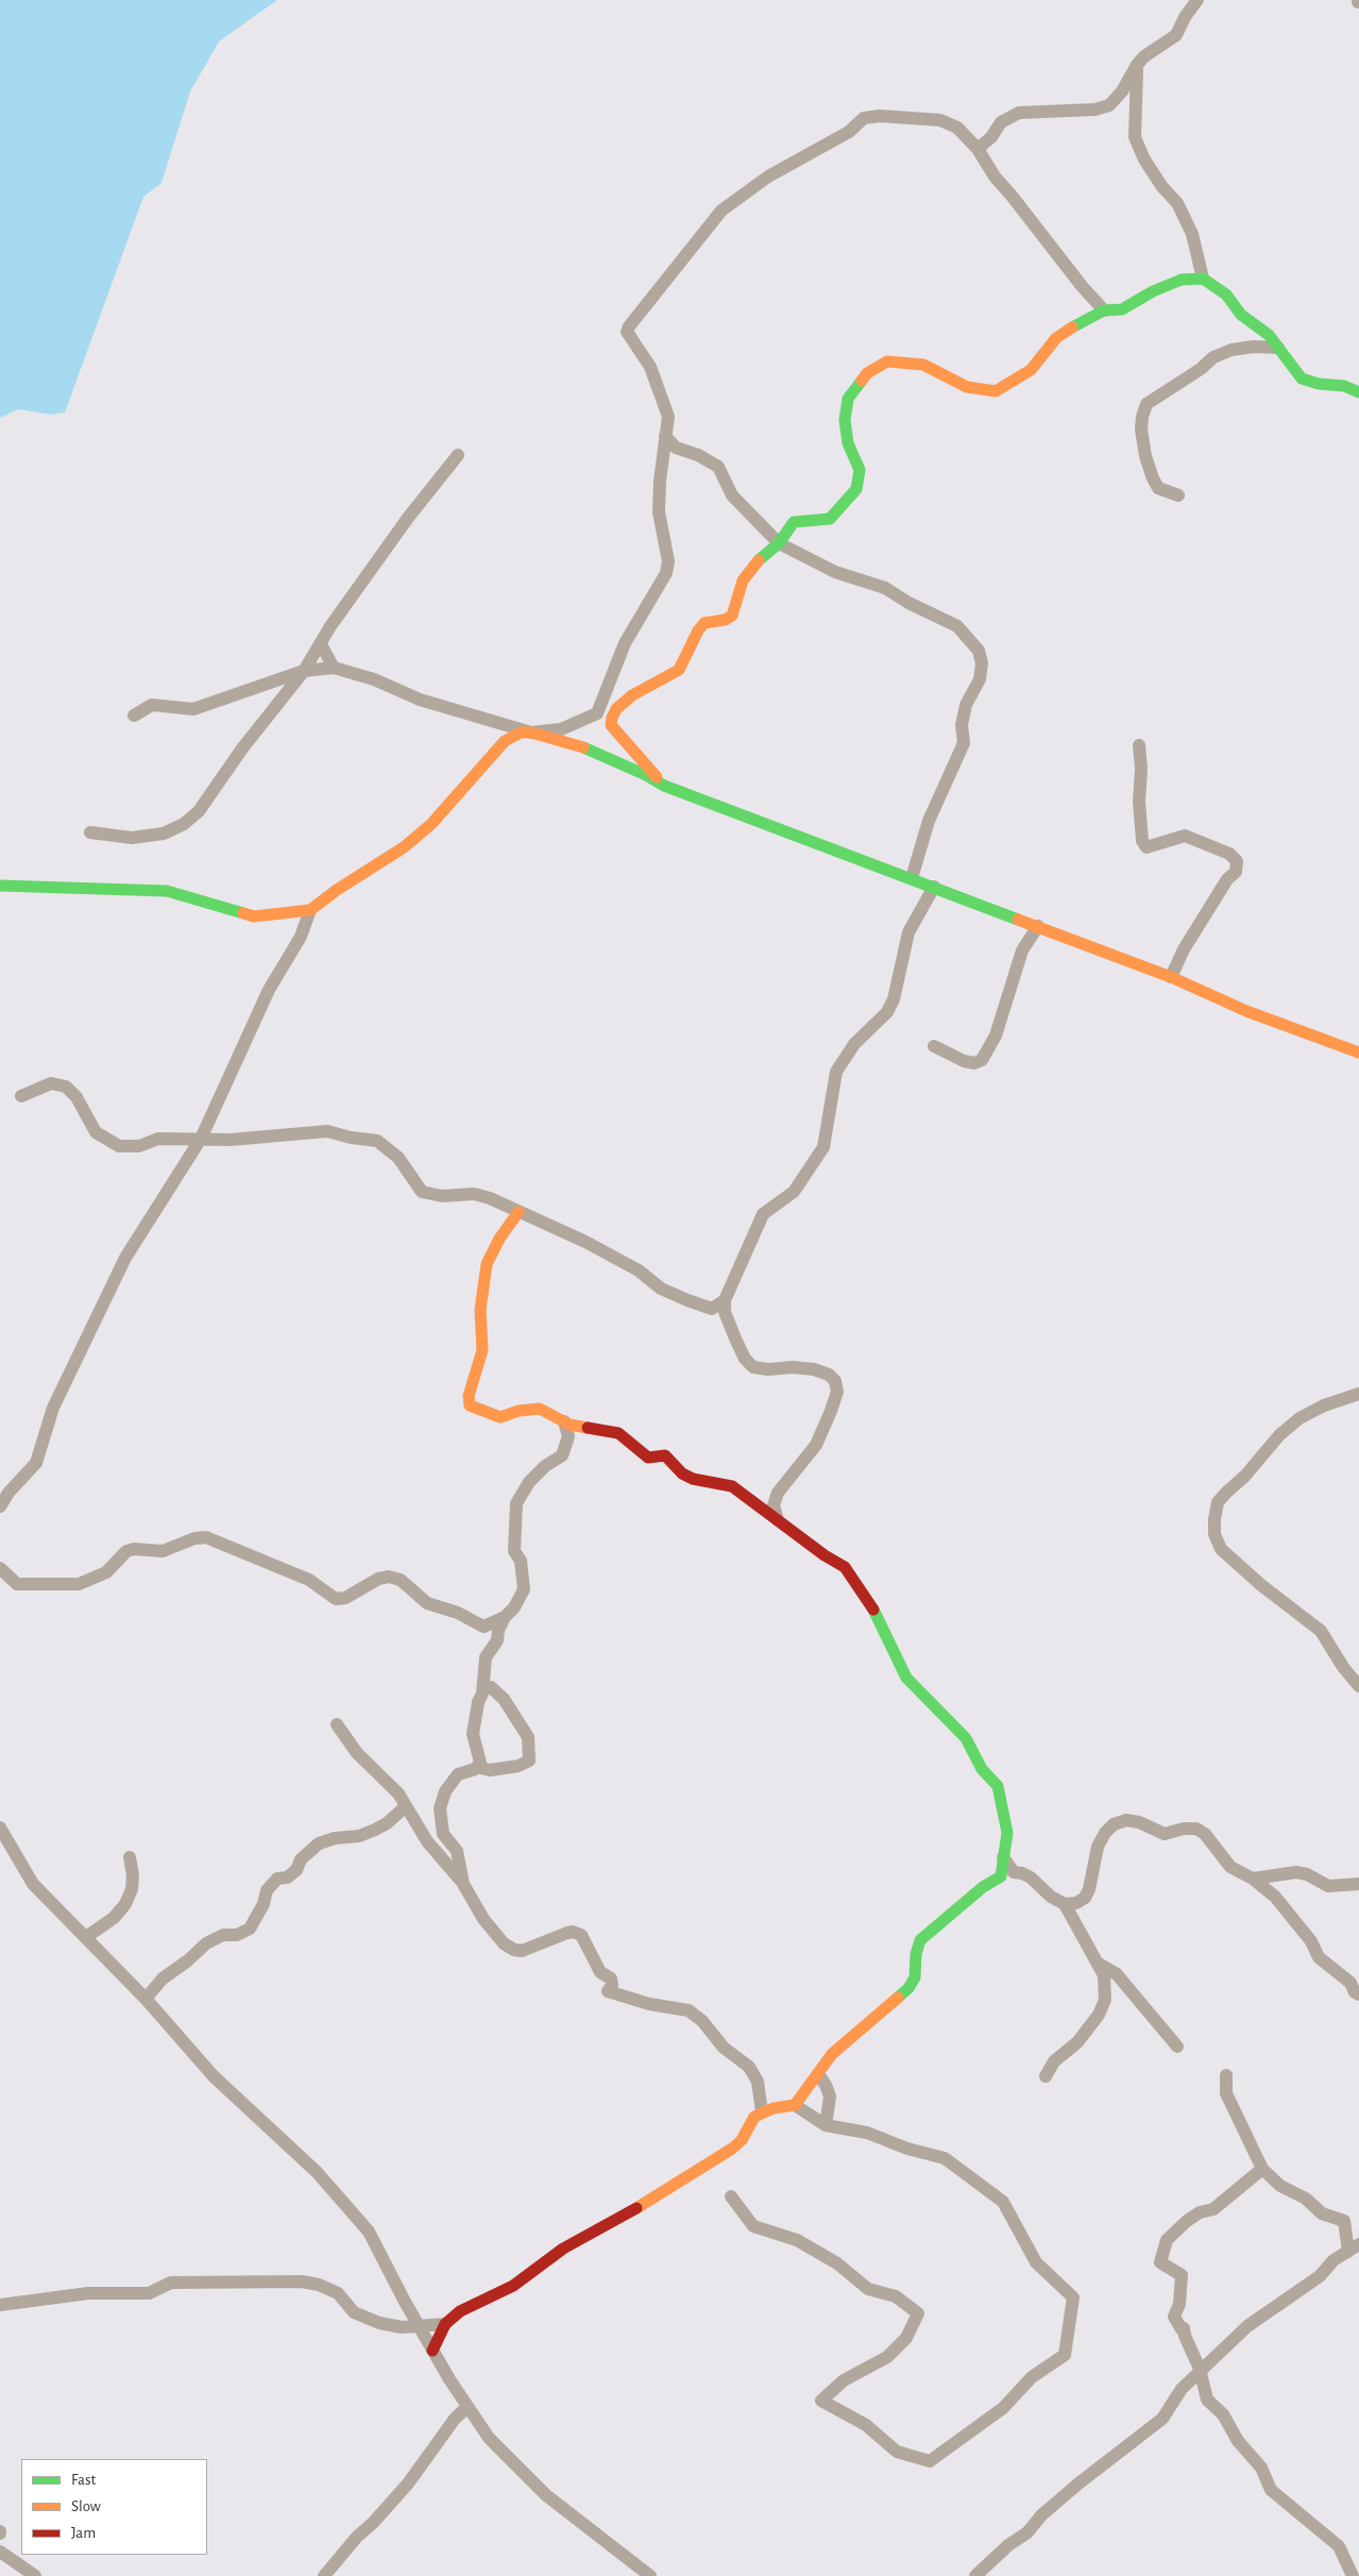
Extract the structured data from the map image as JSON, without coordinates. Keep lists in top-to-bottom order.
{
  "legend": ["Fast", "Slow", "Jam"]
}
